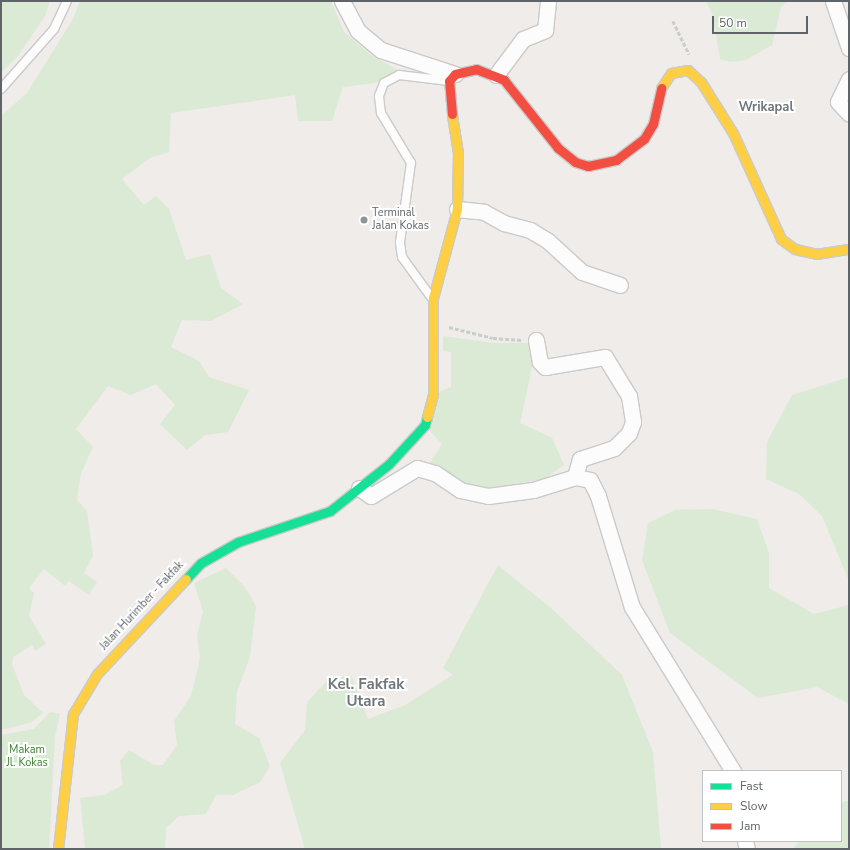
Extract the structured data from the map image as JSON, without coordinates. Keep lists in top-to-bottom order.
{
  "streets": {
    "main road": ["Jalan Hurimber - Fakfak"]
  },
  "districts": ["Wrikapal", "Kel. Fakfak Utara"],
  "parks": ["Makam Jl. Kokas"],
  "places": ["Terminal Jalan Kokas"],
  "legend": ["Fast", "Slow", "Jam"],
  "scale_bar": "50 m"
}
